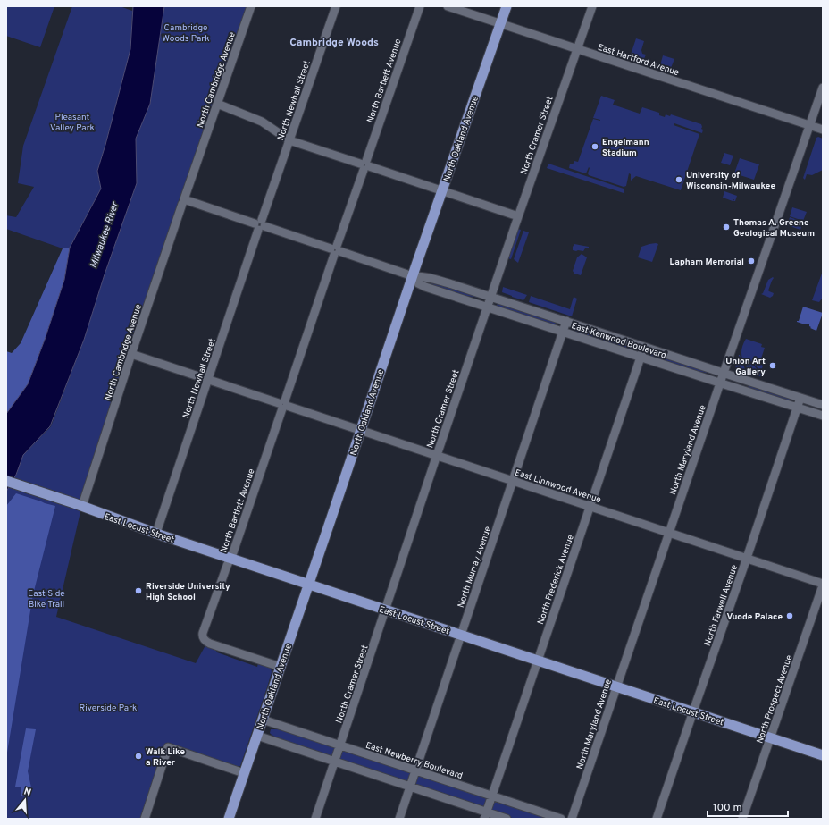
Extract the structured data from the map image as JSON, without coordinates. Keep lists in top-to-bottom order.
{
  "streets": {
    "main road": ["North Oakland Avenue", "East Locust Street"],
    "street": [
      "East Hartford Avenue",
      "North Cambridge Avenue",
      "North Bartlett Avenue",
      "North Newhall Street",
      "North Cramer Street",
      "East Kenwood Boulevard",
      "North Maryland Avenue",
      "East Linnwood Avenue",
      "North Murray Avenue",
      "North Frederick Avenue",
      "North Farwell Avenue",
      "North Prospect Avenue",
      "East Newberry Boulevard"
    ]
  },
  "crossings": [
    ["East Hartford Avenue", "North Cramer Street"],
    ["East Hartford Avenue", "North Oakland Avenue"],
    ["East Hartford Avenue", "North Maryland Avenue"],
    ["North Cambridge Avenue", "East Kenwood Boulevard"],
    ["North Cambridge Avenue", "East Linnwood Avenue"],
    ["North Cambridge Avenue", "East Locust Street"],
    ["North Bartlett Avenue", "North Oakland Avenue"],
    ["North Bartlett Avenue", "East Kenwood Boulevard"],
    ["North Bartlett Avenue", "East Linnwood Avenue"],
    ["North Bartlett Avenue", "East Locust Street"],
    ["North Newhall Street", "East Kenwood Boulevard"],
    ["North Newhall Street", "East Linnwood Avenue"],
    ["North Newhall Street", "East Locust Street"],
    ["North Cramer Street", "East Kenwood Boulevard"],
    ["North Cramer Street", "East Linnwood Avenue"],
    ["North Cramer Street", "East Locust Street"],
    ["North Cramer Street", "East Newberry Boulevard"],
    ["North Oakland Avenue", "East Kenwood Boulevard"],
    ["North Oakland Avenue", "East Linnwood Avenue"],
    ["North Oakland Avenue", "East Locust Street"],
    ["North Oakland Avenue", "East Newberry Boulevard"],
    ["East Kenwood Boulevard", "North Maryland Avenue"],
    ["East Kenwood Boulevard", "North Murray Avenue"],
    ["East Kenwood Boulevard", "North Frederick Avenue"],
    ["East Kenwood Boulevard", "North Farwell Avenue"],
    ["North Maryland Avenue", "East Linnwood Avenue"],
    ["North Maryland Avenue", "East Locust Street"],
    ["East Linnwood Avenue", "North Murray Avenue"],
    ["East Linnwood Avenue", "North Frederick Avenue"],
    ["East Linnwood Avenue", "North Farwell Avenue"],
    ["East Linnwood Avenue", "North Prospect Avenue"],
    ["East Locust Street", "North Murray Avenue"],
    ["East Locust Street", "North Frederick Avenue"],
    ["East Locust Street", "North Farwell Avenue"],
    ["East Locust Street", "North Prospect Avenue"],
    ["North Murray Avenue", "East Newberry Boulevard"],
    ["North Frederick Avenue", "East Newberry Boulevard"]
  ],
  "districts": ["Cambridge Woods"],
  "water": ["Milwaukee River"],
  "parks": [
    "Cambridge Woods Park",
    "Pleasant Valley Park",
    "East Side Bike Trail",
    "Riverside Park"
  ],
  "places": [
    "Engelmann Stadium",
    "University of Wisconsin-Milwaukee",
    "Thomas A. Greene Geological Museum",
    "Lapham Memorial",
    "Union Art Gallery",
    "Riverside University High School",
    "Vuode Palace",
    "Walk Like a River"
  ],
  "scale_bar": "100 m",
  "north": "top"
}
